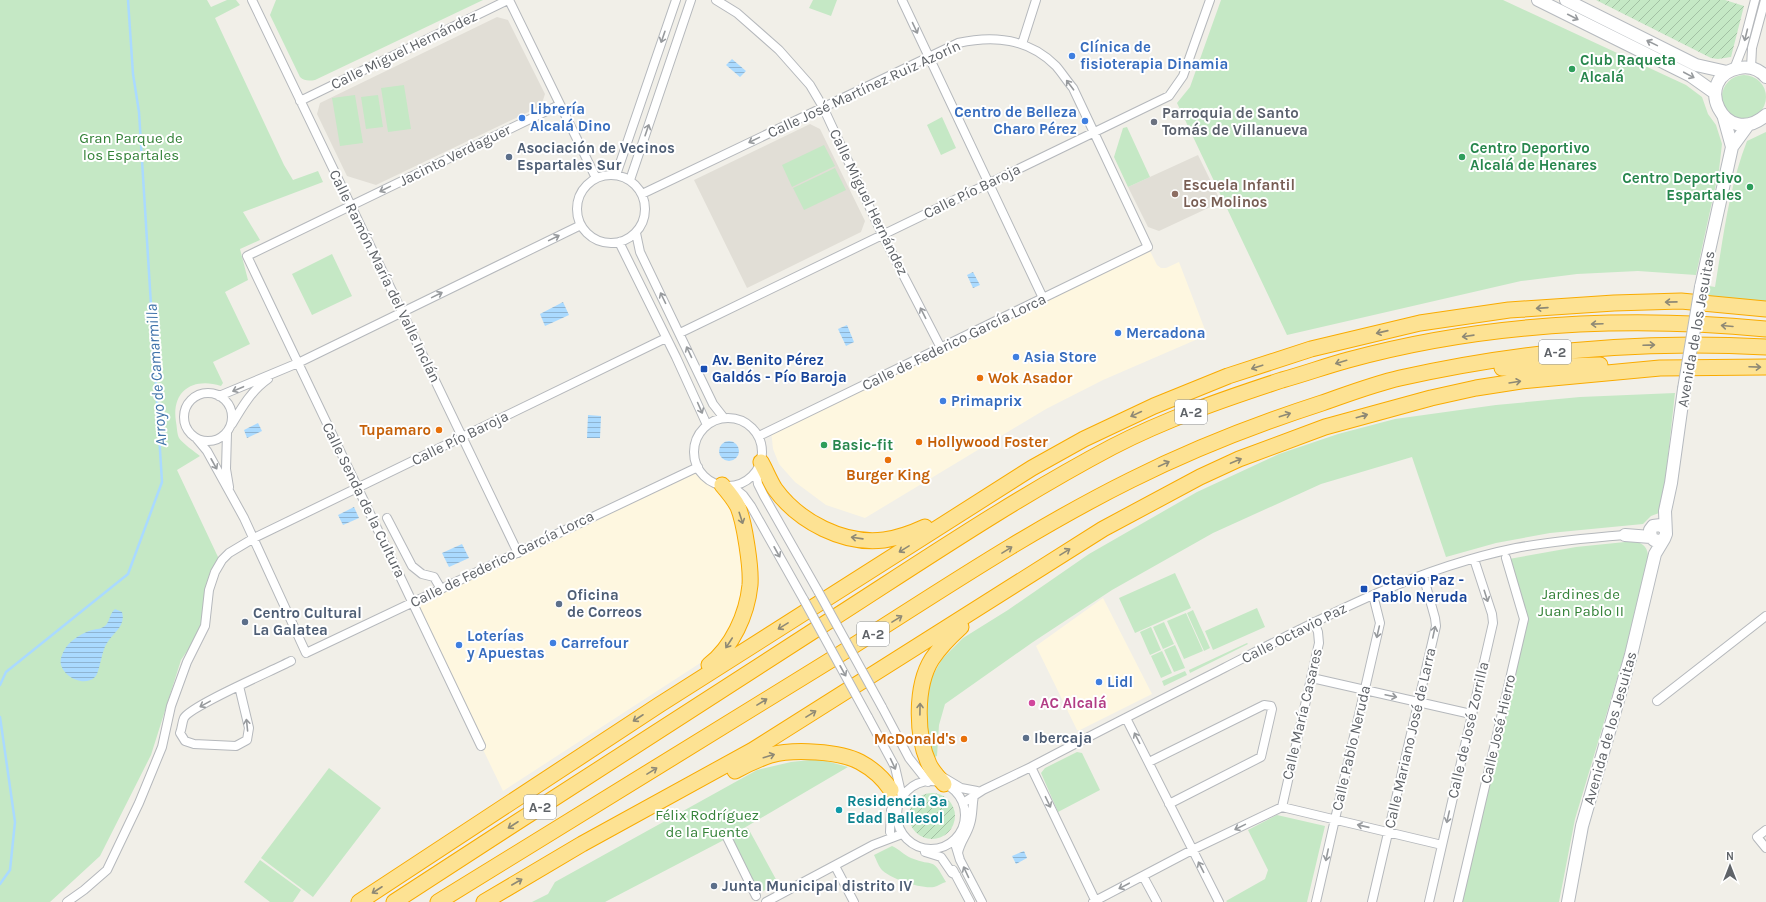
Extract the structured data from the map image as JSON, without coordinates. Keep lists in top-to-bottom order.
{
  "streets": {
    "highway": ["A-2"],
    "street": [
      "Calle Miguel Hernández",
      "Calle José Martínez Ruiz Azorín",
      "Jacinto Verdaguer",
      "Calle Pío Baroja",
      "Calle Ramón María del Valle Inclán",
      "Avenida de los Jesuitas",
      "Calle de Federico García Lorca",
      "Calle Senda de la Cultura",
      "Calle Octavio Paz",
      "Calle María Casares",
      "Calle José Hierro",
      "Calle de José Zorrilla",
      "Calle Mariano José de Larra",
      "Calle Pablo Neruda"
    ]
  },
  "crossings": [
    ["Calle Miguel Hernández", "Calle José Martínez Ruiz Azorín"],
    ["Calle Miguel Hernández", "Calle Pío Baroja"],
    ["Calle Miguel Hernández", "Calle Ramón María del Valle Inclán"],
    ["Calle Miguel Hernández", "Calle de Federico García Lorca"],
    ["Calle José Martínez Ruiz Azorín", "Calle Pío Baroja"],
    ["Calle José Martínez Ruiz Azorín", "Calle de Federico García Lorca"],
    ["Jacinto Verdaguer", "Calle Ramón María del Valle Inclán"],
    ["Jacinto Verdaguer", "Calle Senda de la Cultura"],
    ["Calle Pío Baroja", "Calle Ramón María del Valle Inclán"],
    ["Calle Pío Baroja", "Calle de Federico García Lorca"],
    ["Calle Pío Baroja", "Calle Senda de la Cultura"],
    ["Calle Ramón María del Valle Inclán", "Calle de Federico García Lorca"],
    ["Avenida de los Jesuitas", "Calle Octavio Paz"],
    ["Calle de Federico García Lorca", "Calle Senda de la Cultura"],
    ["Calle Octavio Paz", "Calle María Casares"],
    ["Calle Octavio Paz", "Calle de José Zorrilla"],
    ["Calle Octavio Paz", "Calle Mariano José de Larra"],
    ["Calle Octavio Paz", "Calle Pablo Neruda"]
  ],
  "one_way": [
    "Jacinto Verdaguer",
    "Calle de José Zorrilla",
    "Calle Mariano José de Larra",
    "Calle Pablo Neruda"
  ],
  "water": ["Arroyo de Camarmilla"],
  "parks": ["Gran Parque de los Espartales", "Jardines de Juan Pablo II", "Félix Rodríguez de la Fuente"],
  "places": {
    "other": [
      "Clínica de fisioterapia Dinamia",
      "Club Raqueta Alcalá",
      "Librería Alcalá Dino",
      "Centro de Belleza Charo Pérez",
      "Parroquia de Santo Tomás de Villanueva",
      "Asociación de Vecinos Espartales Sur",
      "Centro Deportivo Alcalá de Henares",
      "Centro Deportivo Espartales",
      "Escuela Infantil Los Molinos",
      "Mercadona",
      "Asia Store",
      "Wok Asador",
      "Primaprix",
      "Tupamaro",
      "Hollywood Foster",
      "Basic-fit",
      "Burger King",
      "Oficina de Correos",
      "Centro Cultural La Galatea",
      "Carrefour",
      "Loterías y Apuestas",
      "Lidl",
      "AC Alcalá",
      "Ibercaja",
      "McDonald's",
      "Residencia 3ª Edad Ballesol",
      "Junta Municipal distrito IV"
    ],
    "transit": ["Av. Benito Pérez Galdós - Pío Baroja", "Octavio Paz - Pablo Neruda"]
  },
  "north": "top"
}
